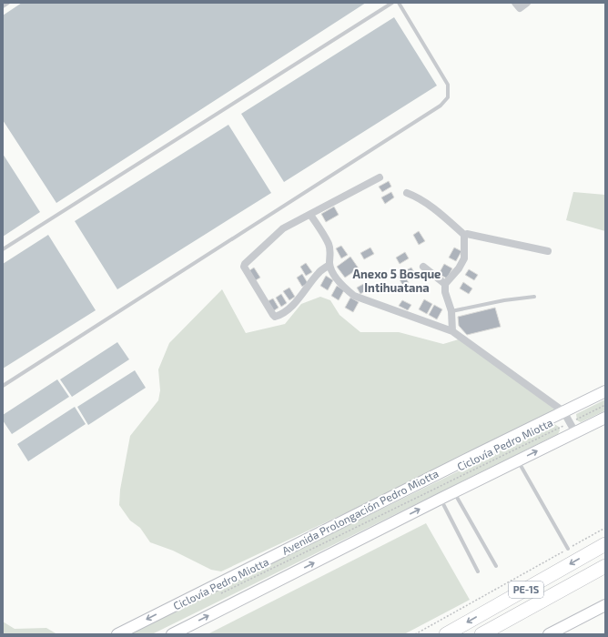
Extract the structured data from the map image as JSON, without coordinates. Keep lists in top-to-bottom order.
{
  "streets": {
    "highway": ["PE-1S"],
    "main road": ["Avenida Prolongación Pedro Miotta"],
    "path": ["Ciclovía Pedro Miotta"]
  },
  "districts": ["Anexo 5 Bosque Intihuatana"]
}
